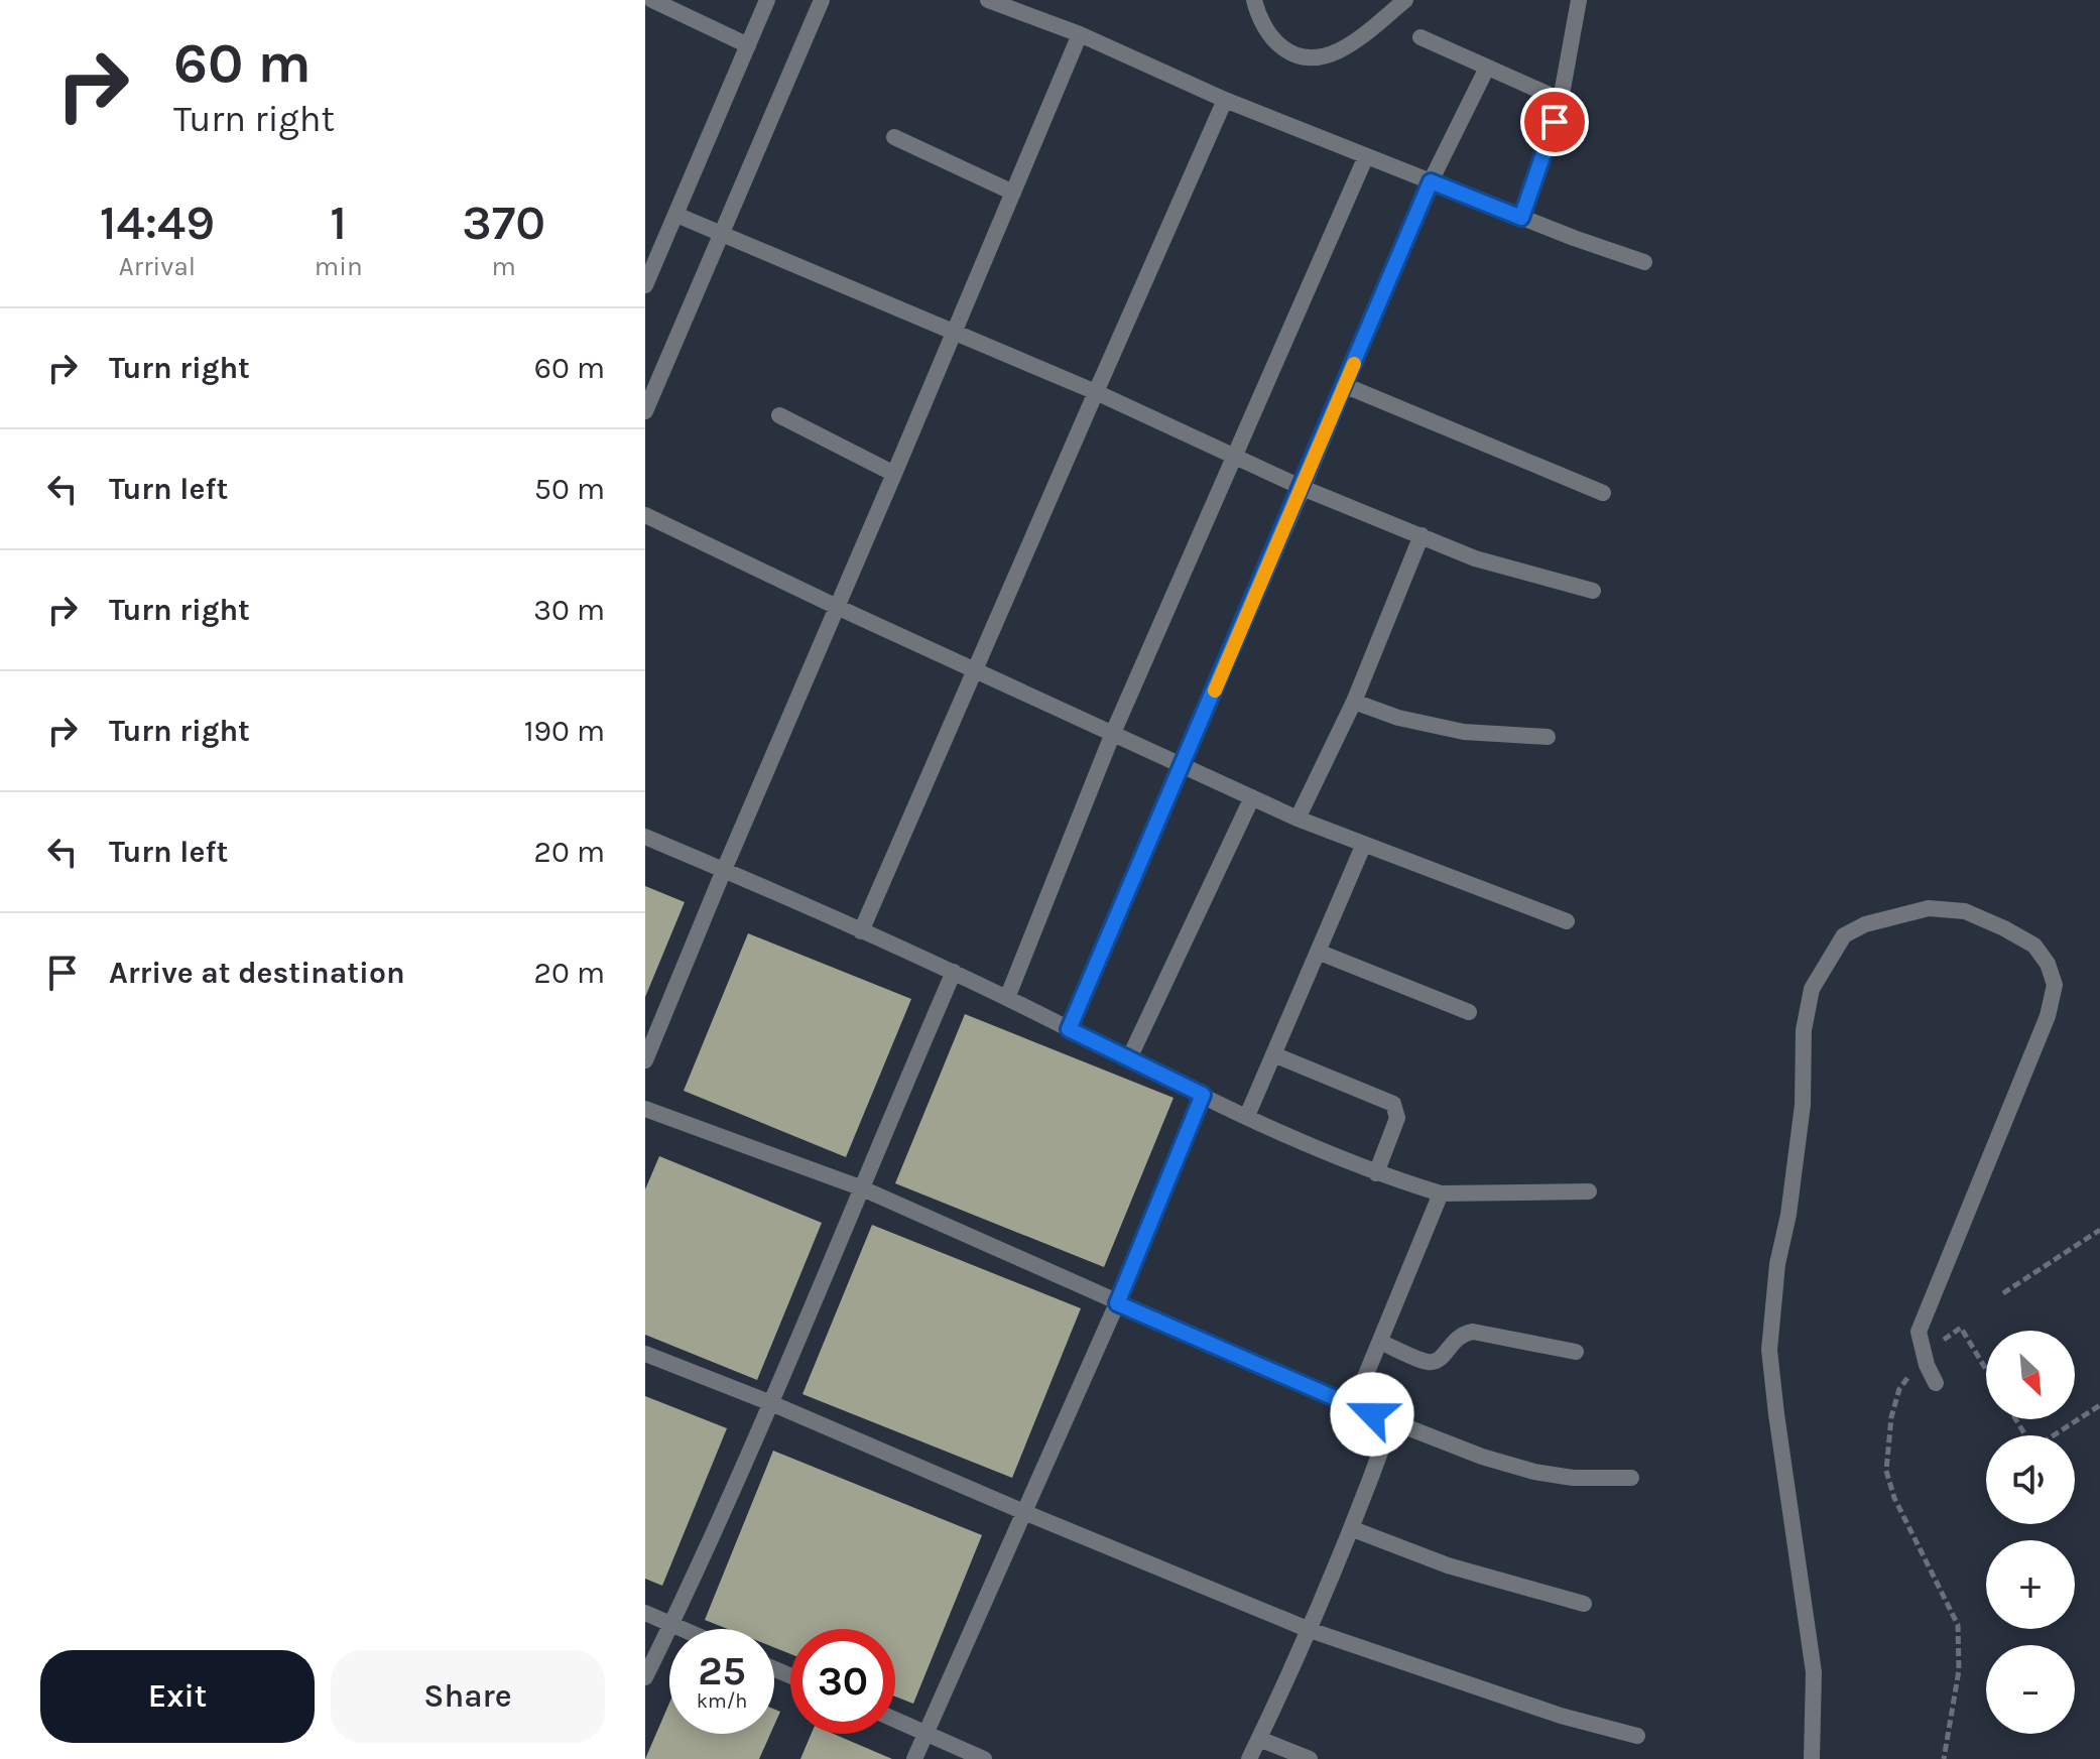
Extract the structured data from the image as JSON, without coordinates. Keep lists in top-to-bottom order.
{
  "north": "bottom right",
  "page": {
    "turn": ["60 m", "Turn right"],
    "eta": [
      "14:49",
      "Arrival",
      "1",
      "min",
      "370",
      "m"
    ],
    "list": [
      {
        "name": "Turn right",
        "value": "60 m"
      },
      {
        "name": "Turn left",
        "value": "50 m"
      },
      {
        "name": "Turn right",
        "value": "30 m"
      },
      {
        "name": "Turn right",
        "value": "190 m"
      },
      {
        "name": "Turn left",
        "value": "20 m"
      },
      {
        "name": "Arrive at destination",
        "value": "20 m"
      }
    ],
    "map_buttons": ["+", "−"],
    "speed": "25 km/h",
    "limit": "30",
    "buttons": ["Exit", "Share"]
  }
}
